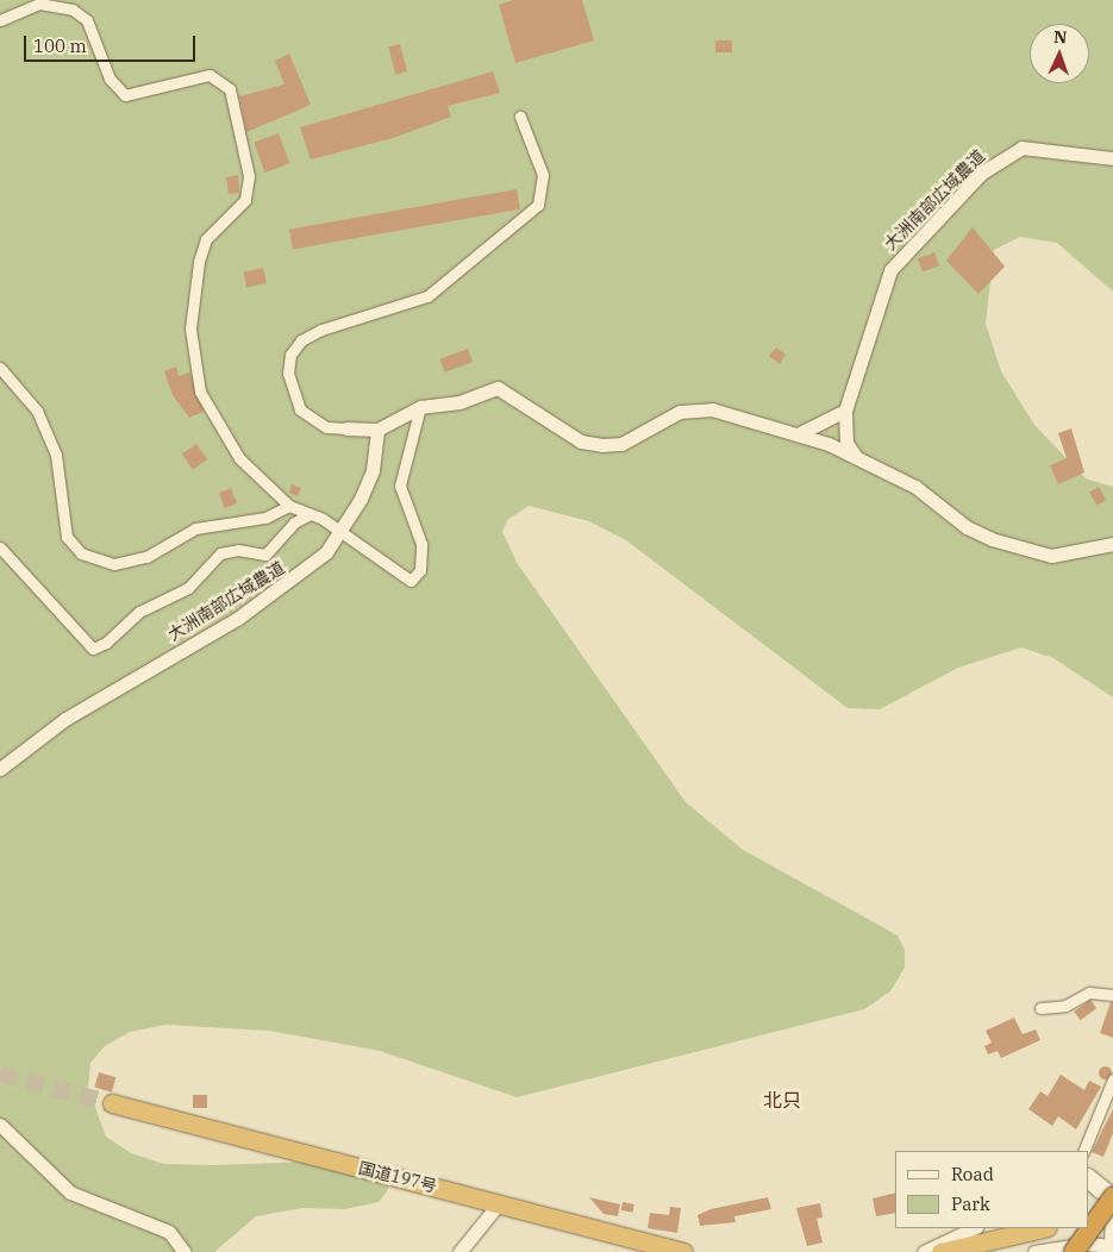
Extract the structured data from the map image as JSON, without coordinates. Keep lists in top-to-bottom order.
{
  "streets": {
    "highway": ["国道197号"],
    "street": ["大洲南部広域農道"]
  },
  "districts": ["北只"],
  "legend": ["Road", "Park"],
  "scale_bar": "100 m",
  "north": "top"
}
